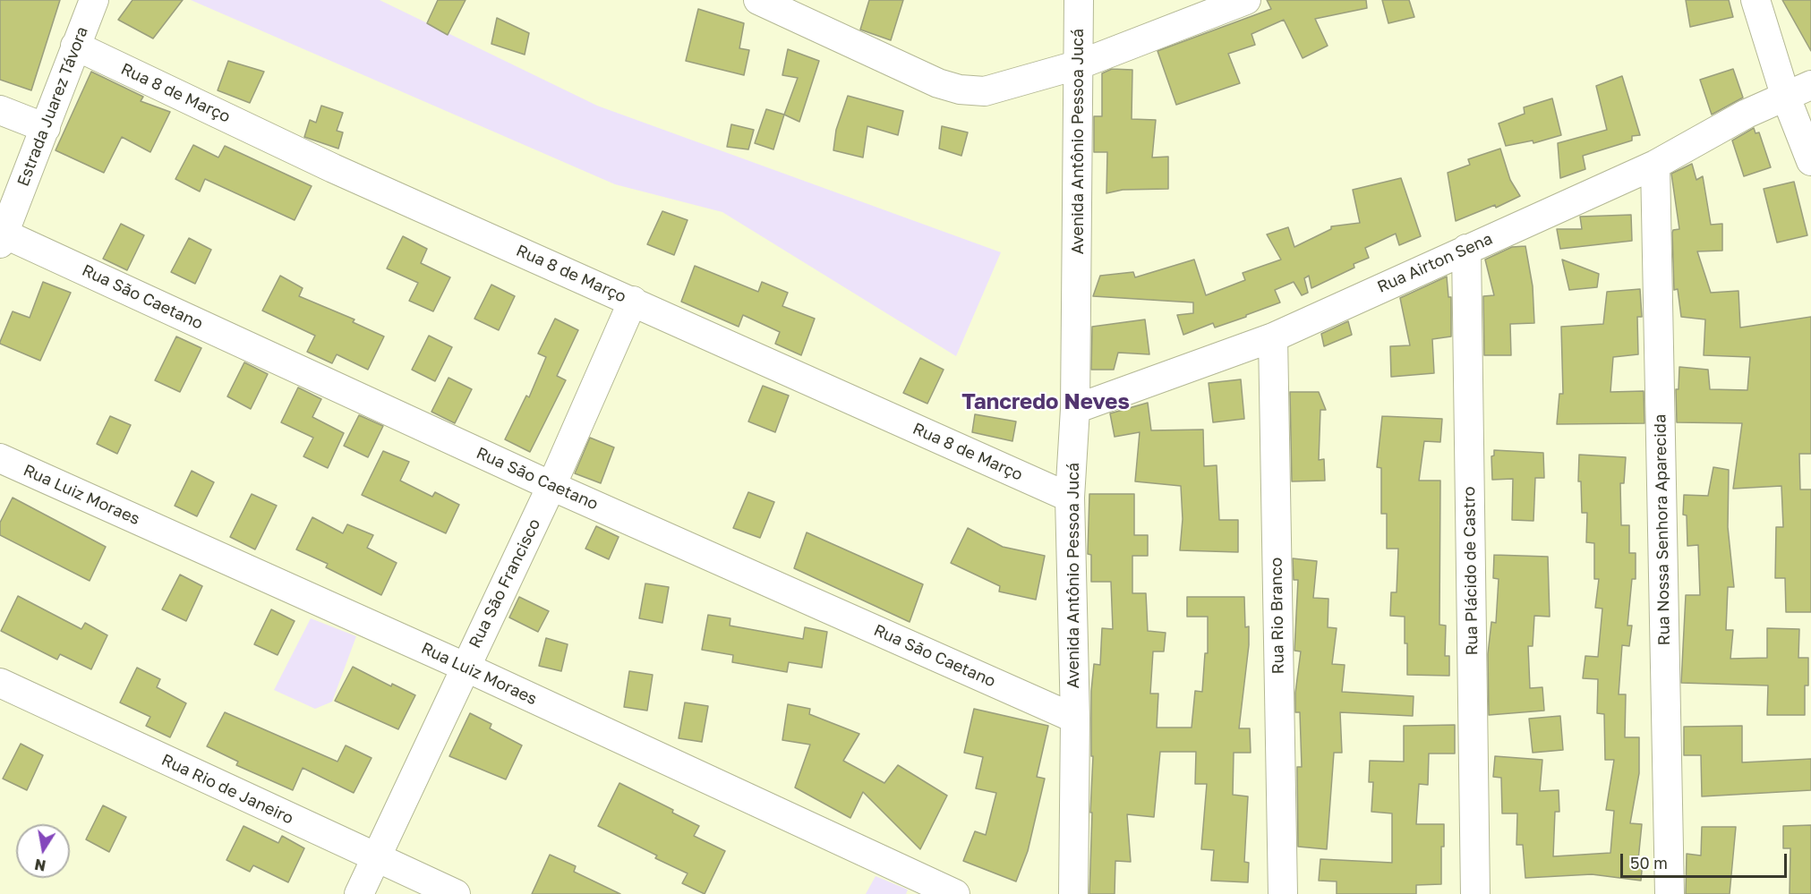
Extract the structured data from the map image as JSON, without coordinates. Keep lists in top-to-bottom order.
{
  "streets": {
    "street": [
      "Rua 8 de Março",
      "Estrada Juarez Távora",
      "Avenida Antônio Pessoa Jucá",
      "Rua Airton Sena",
      "Rua São Caetano",
      "Rua Luiz Moraes",
      "Rua Nossa Senhora Aparecida",
      "Rua Plácido de Castro",
      "Rua São Francisco",
      "Rua Rio Branco",
      "Rua Rio de Janeiro"
    ]
  },
  "crossings": [
    ["Rua 8 de Março", "Estrada Juarez Távora"],
    ["Rua 8 de Março", "Avenida Antônio Pessoa Jucá"],
    ["Rua 8 de Março", "Rua São Francisco"],
    ["Estrada Juarez Távora", "Rua São Caetano"],
    ["Avenida Antônio Pessoa Jucá", "Rua Airton Sena"],
    ["Avenida Antônio Pessoa Jucá", "Rua São Caetano"],
    ["Rua Airton Sena", "Rua Nossa Senhora Aparecida"],
    ["Rua Airton Sena", "Rua Plácido de Castro"],
    ["Rua Airton Sena", "Rua Rio Branco"],
    ["Rua São Caetano", "Rua São Francisco"],
    ["Rua Luiz Moraes", "Rua São Francisco"],
    ["Rua São Francisco", "Rua Rio de Janeiro"]
  ],
  "districts": ["Tancredo Neves"],
  "scale_bar": "50 m",
  "north": "bottom"
}
